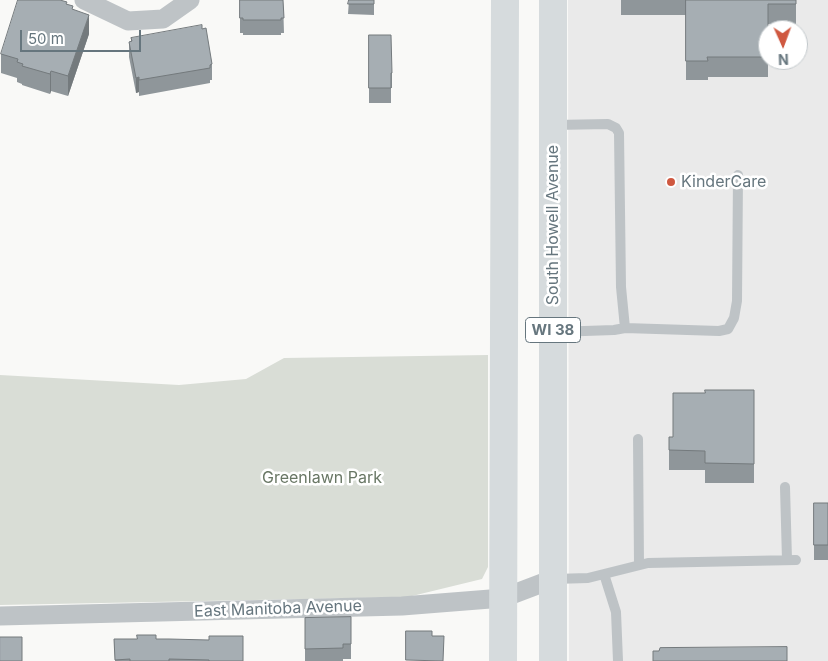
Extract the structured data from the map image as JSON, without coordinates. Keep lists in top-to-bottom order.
{
  "streets": {
    "main road": ["South Howell Avenue", "WI 38"],
    "street": ["East Manitoba Avenue"]
  },
  "crossings": [
    ["South Howell Avenue", "East Manitoba Avenue"],
    ["WI 38", "East Manitoba Avenue"]
  ],
  "parks": ["Greenlawn Park"],
  "places": ["KinderCare"],
  "scale_bar": "50 m",
  "north": "bottom"
}
